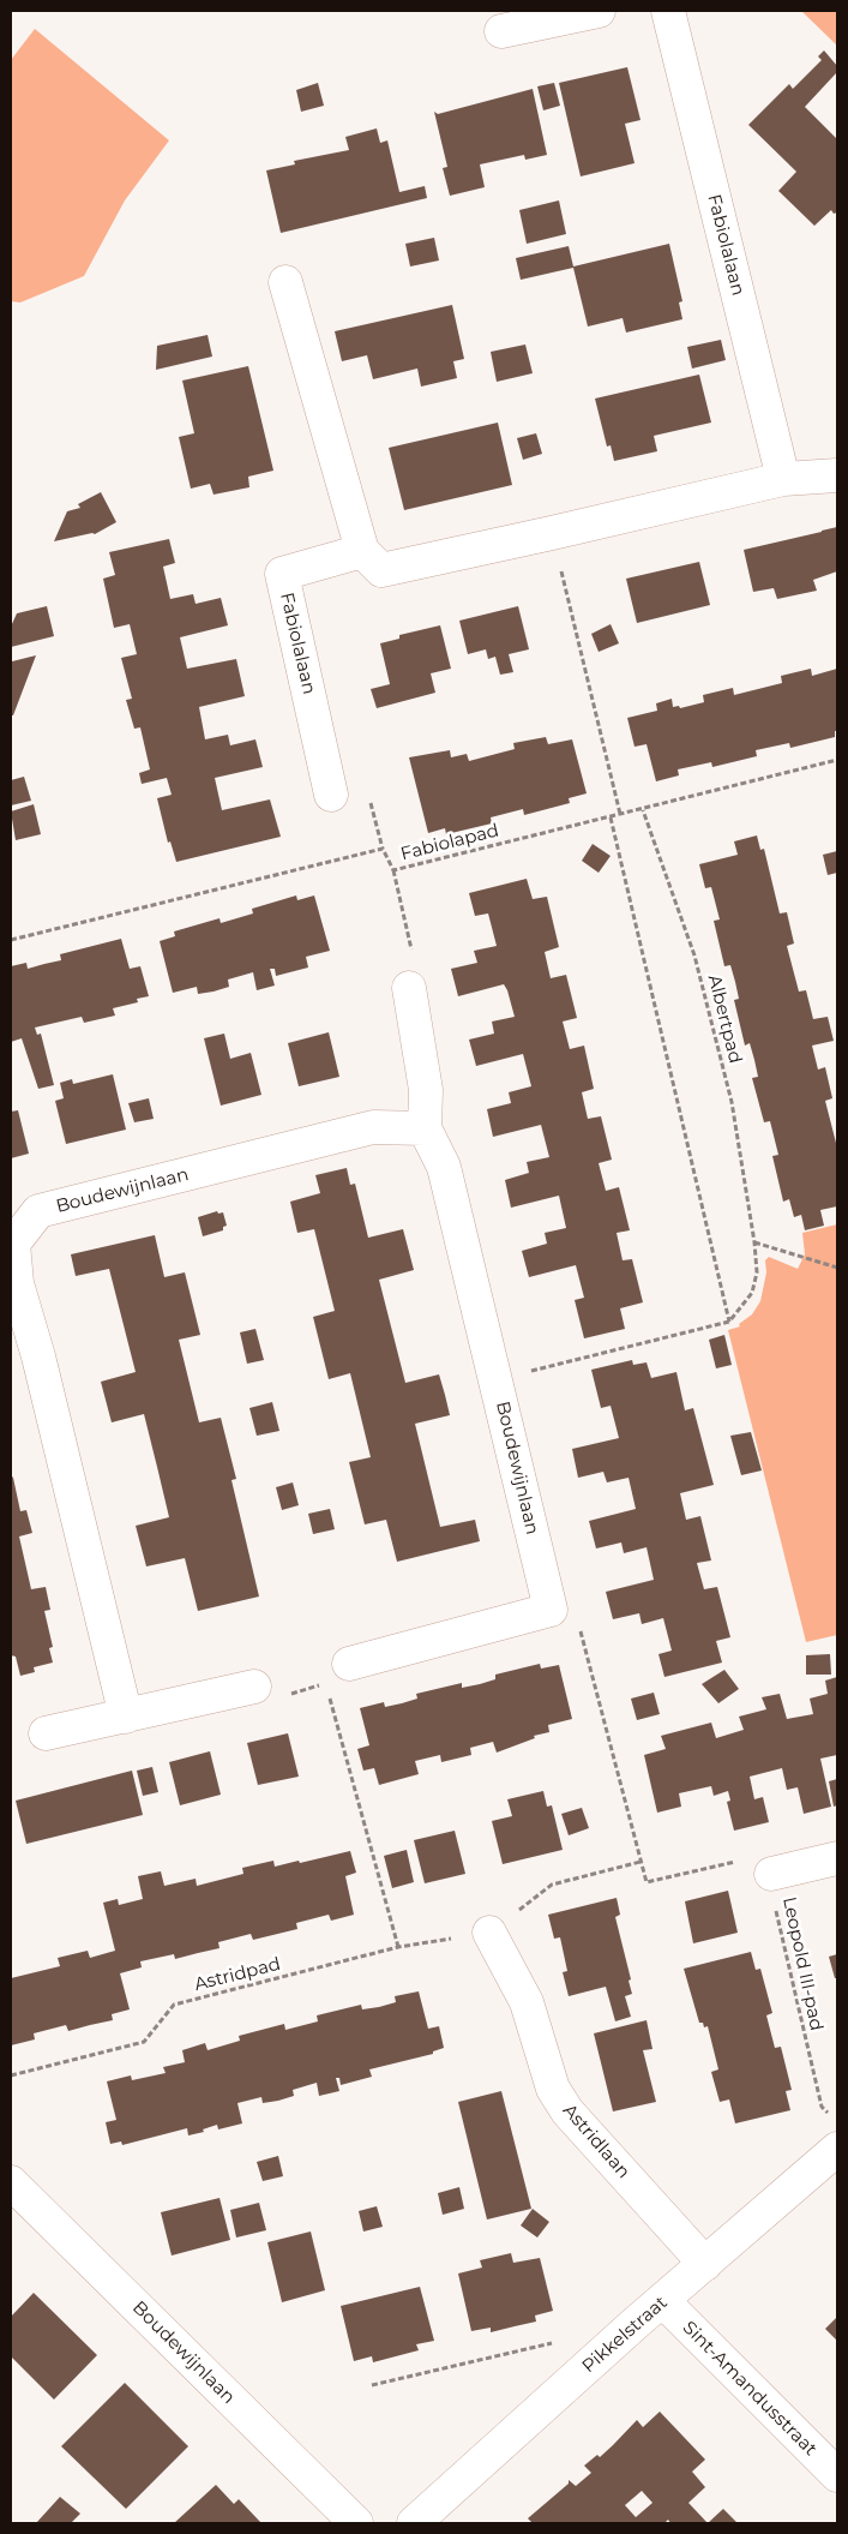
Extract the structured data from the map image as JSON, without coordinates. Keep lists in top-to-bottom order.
{
  "streets": {
    "street": [
      "Fabiolalaan",
      "Boudewijnlaan",
      "Astridlaan",
      "Pikkelstraat",
      "Sint-Amandusstraat"
    ],
    "path": [
      "Fabiolapad",
      "Albertpad",
      "Leopold III-pad",
      "Astridpad"
    ]
  },
  "crossings": [
    ["Fabiolapad", "Albertpad"],
    ["Astridpad", "Astridlaan"],
    ["Astridlaan", "Pikkelstraat"],
    ["Pikkelstraat", "Sint-Amandusstraat"]
  ]
}
